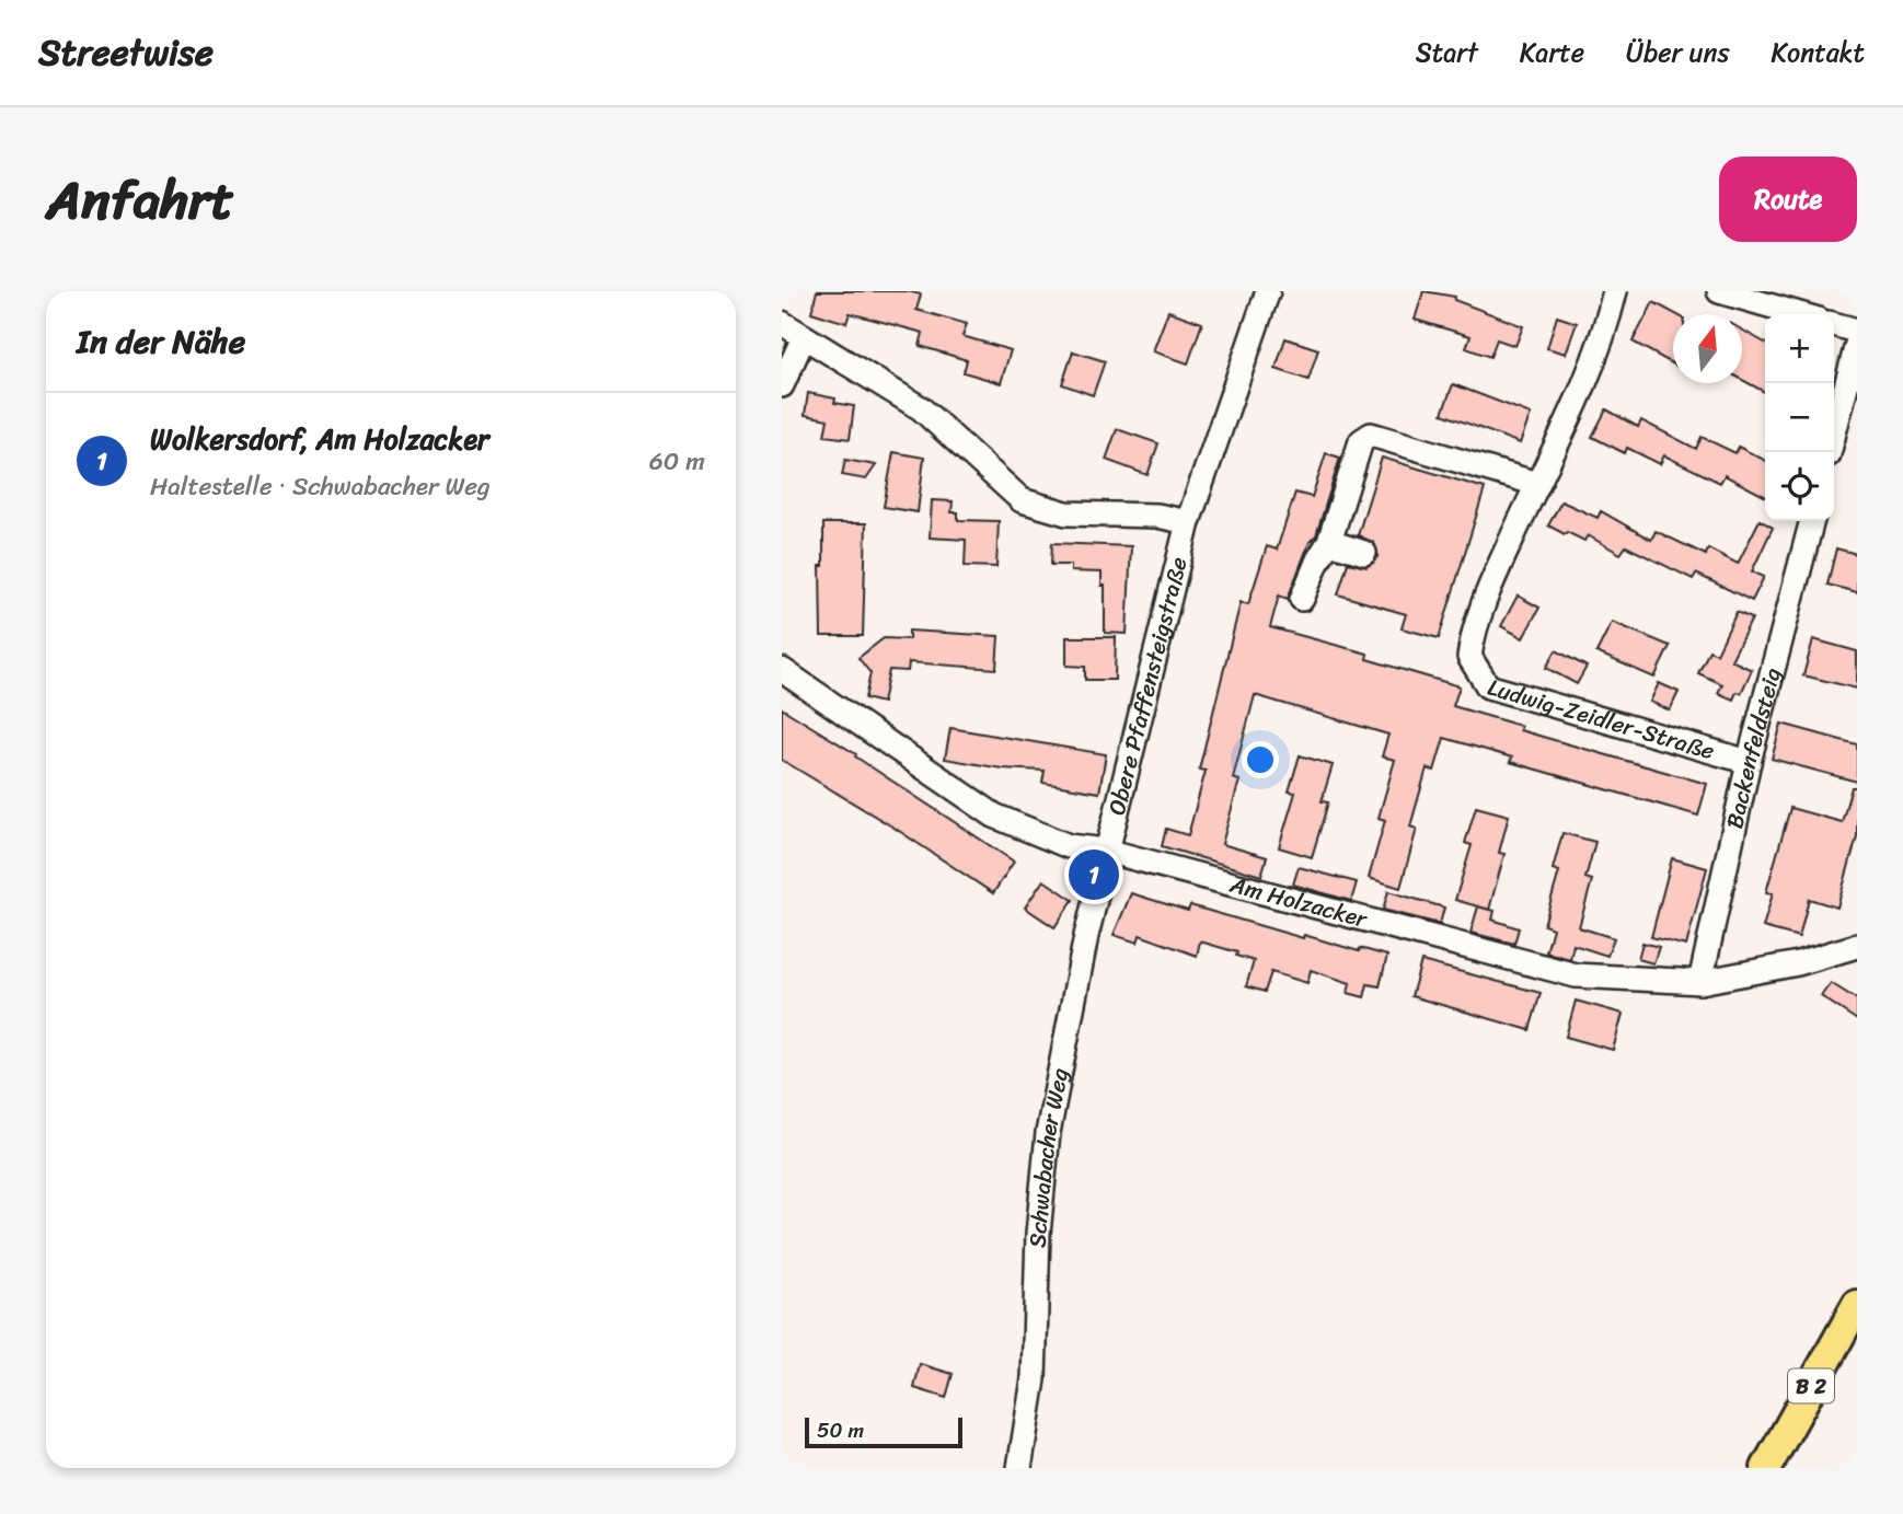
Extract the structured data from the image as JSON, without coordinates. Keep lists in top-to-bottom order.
{
  "streets": {
    "main road": ["B 2"],
    "street": [
      "Obere Pfaffensteigstraße",
      "Ludwig-Zeidler-Straße",
      "Backenfeldsteig",
      "Am Holzacker",
      "Schwabacher Weg"
    ]
  },
  "crossings": [
    ["Obere Pfaffensteigstraße", "Am Holzacker"],
    ["Obere Pfaffensteigstraße", "Schwabacher Weg"],
    ["Ludwig-Zeidler-Straße", "Backenfeldsteig"],
    ["Backenfeldsteig", "Am Holzacker"],
    ["Am Holzacker", "Schwabacher Weg"]
  ],
  "scale_bar": "50 m",
  "north": "top",
  "page": {
    "header": "Streetwise",
    "nav": [
      "Start",
      "Karte",
      "Über uns",
      "Kontakt"
    ],
    "title": "Anfahrt",
    "buttons": "Route",
    "heading": "In der Nähe",
    "map_buttons": ["+", "−"],
    "list": [
      {
        "mark": "1",
        "name": "Wolkersdorf, Am Holzacker",
        "note": "Haltestelle · Schwabacher Weg",
        "value": "60 m"
      }
    ],
    "pins": "1",
    "scale": "50 m"
  }
}
